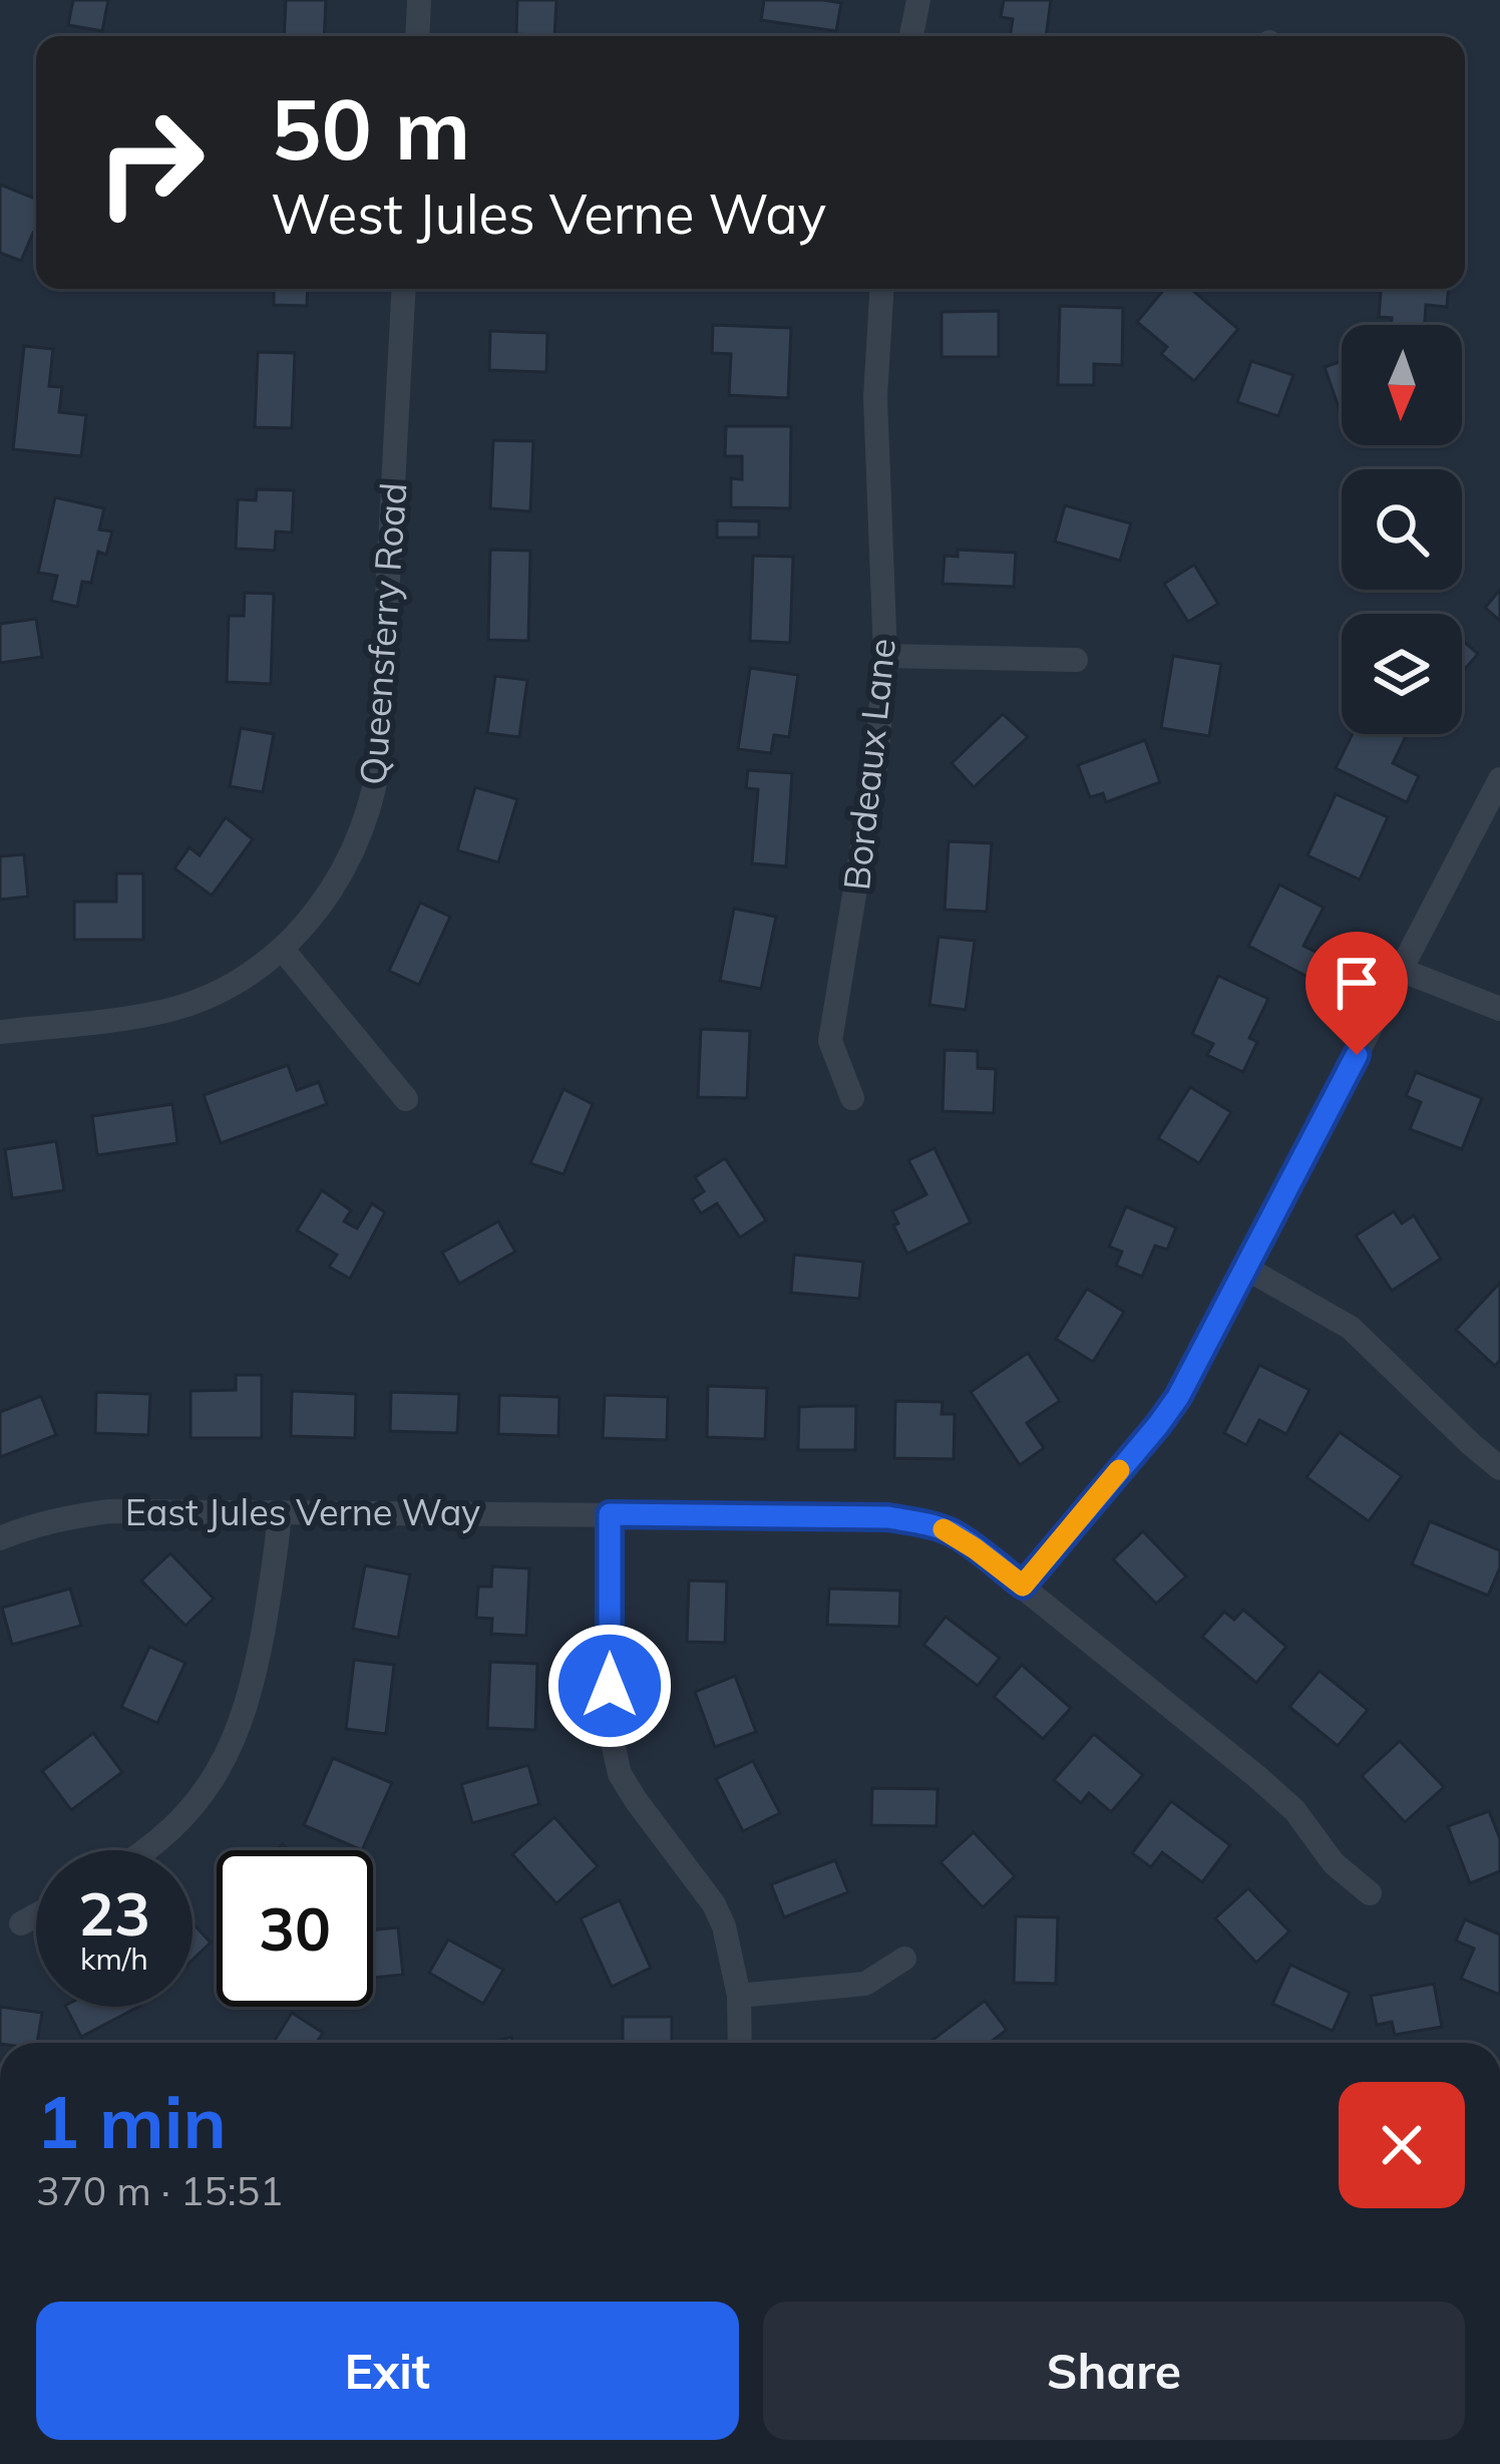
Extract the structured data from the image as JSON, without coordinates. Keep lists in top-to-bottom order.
{
  "streets": {
    "street": ["Queensferry Road", "Bordeaux Lane", "East Jules Verne Way"]
  },
  "north": "bottom",
  "page": {
    "turn": ["50 m", "West Jules Verne Way"],
    "speed": "23 km/h",
    "limit": "30",
    "heading": ["1 min", "370 m · 15:51"],
    "buttons": ["Exit", "Share"]
  }
}
